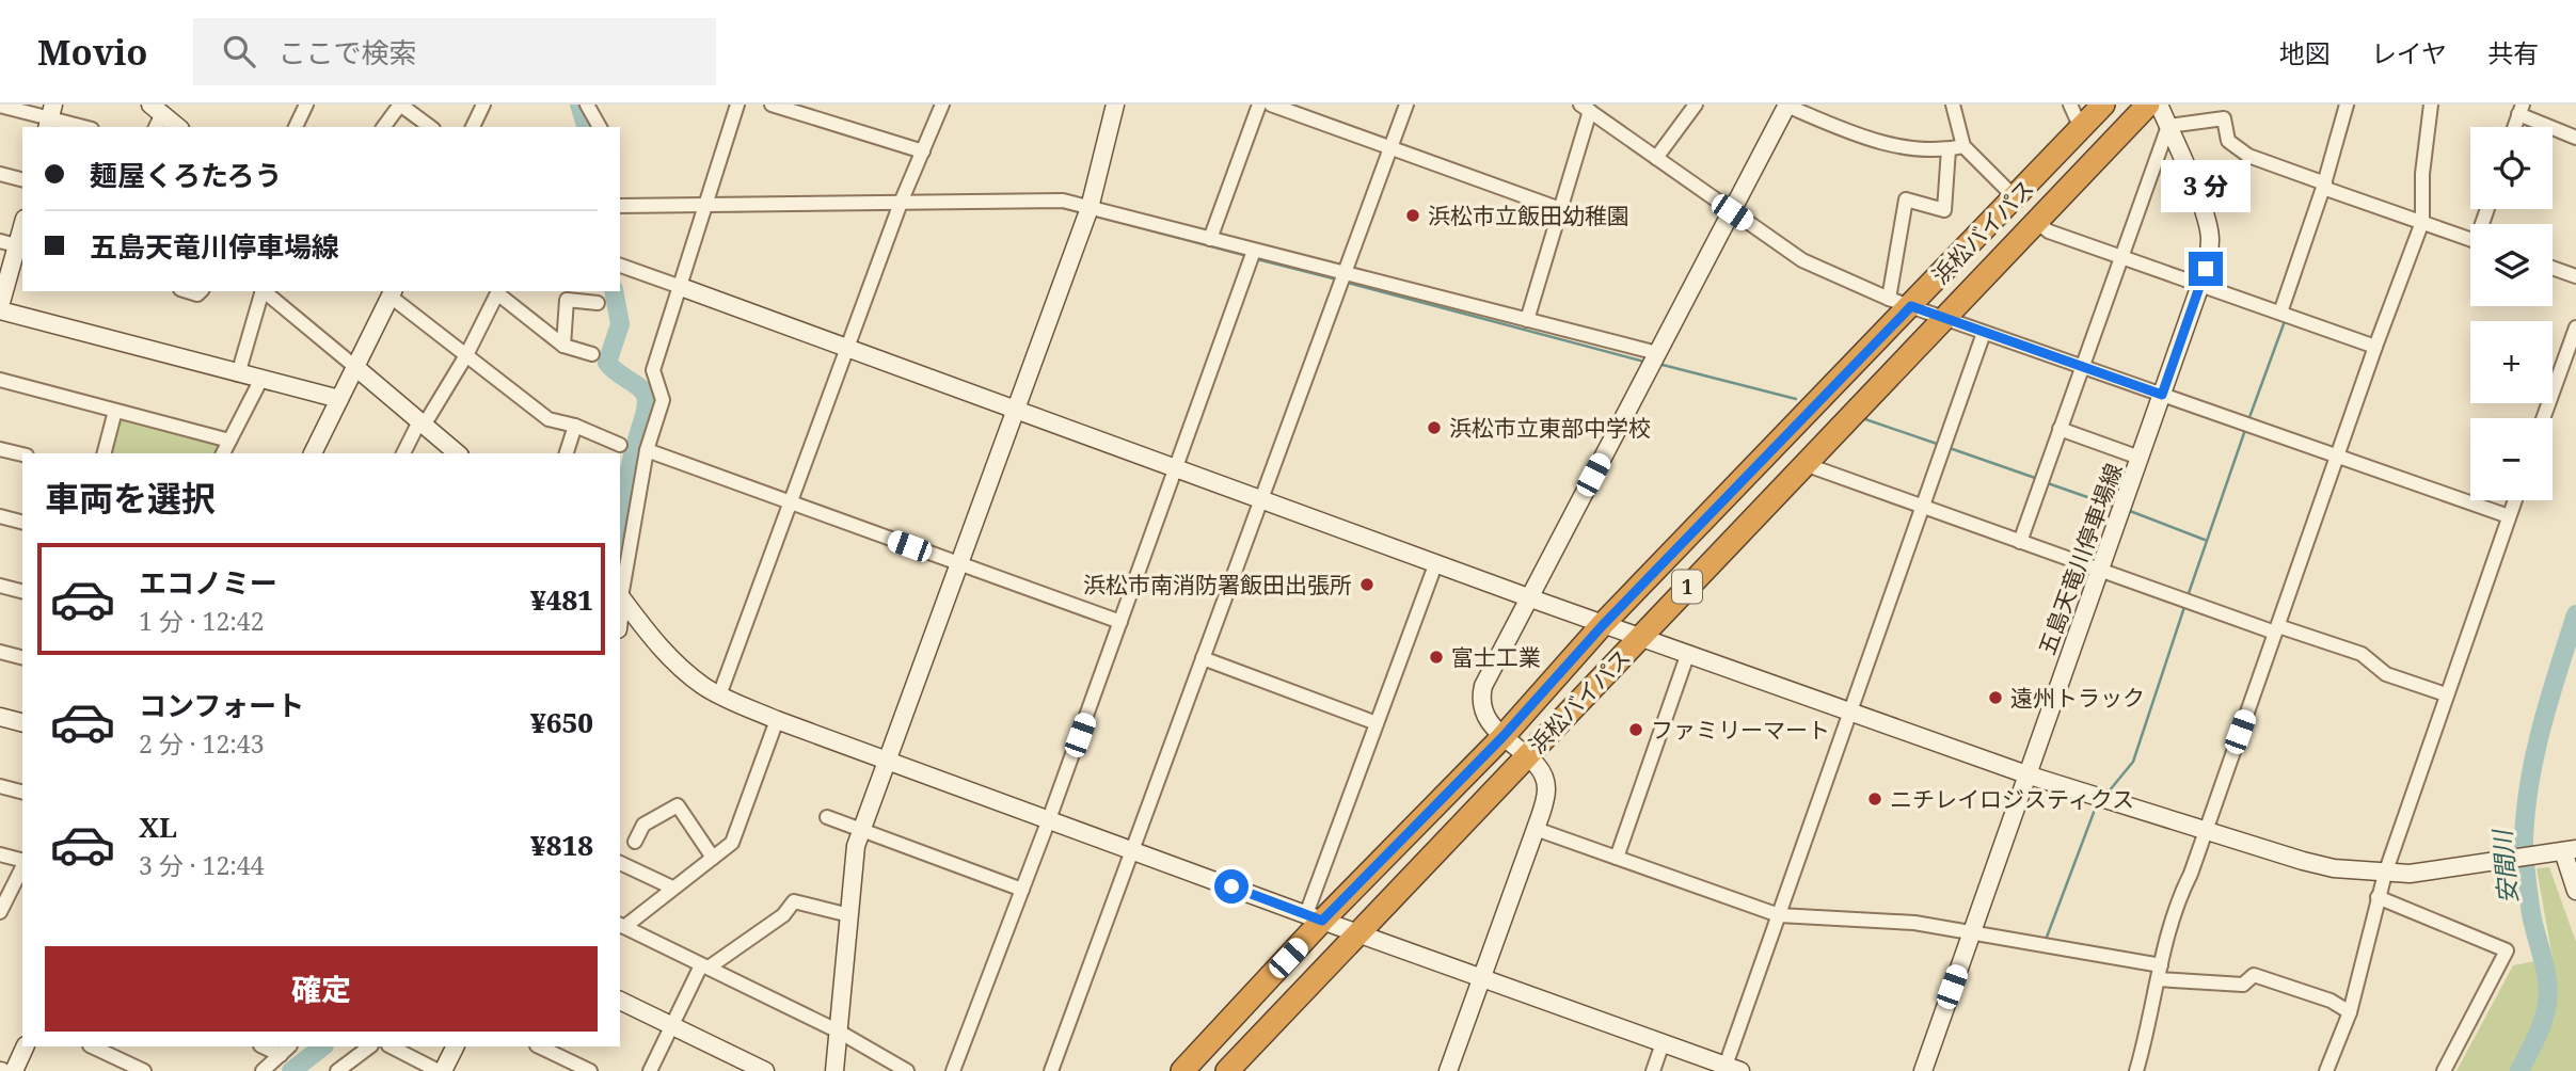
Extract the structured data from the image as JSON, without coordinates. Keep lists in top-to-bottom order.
{
  "streets": {
    "highway": ["浜松バイパス", "1"],
    "street": ["五島天竜川停車場線"]
  },
  "water": ["安間川"],
  "places": [
    "浜松市立飯田幼稚園",
    "浜松市立東部中学校",
    "浜松市南消防署飯田出張所",
    "富士工業",
    "遠州トラック",
    "ファミリーマート",
    "ニチレイロジスティクス"
  ],
  "page": {
    "header": "Movio",
    "search": "ここで検索",
    "nav": ["地図", "レイヤ", "共有"],
    "map_buttons": ["+", "−"],
    "banner": ["麺屋くろたろう", "五島天竜川停車場線"],
    "bubble": "3 分",
    "heading": "車両を選択",
    "list": [
      {
        "name": "エコノミー",
        "note": "1 分 · 12:42",
        "value": "¥481"
      },
      {
        "name": "コンフォート",
        "note": "2 分 · 12:43",
        "value": "¥650"
      },
      {
        "name": "XL",
        "note": "3 分 · 12:44",
        "value": "¥818"
      }
    ],
    "buttons": "確定"
  }
}
